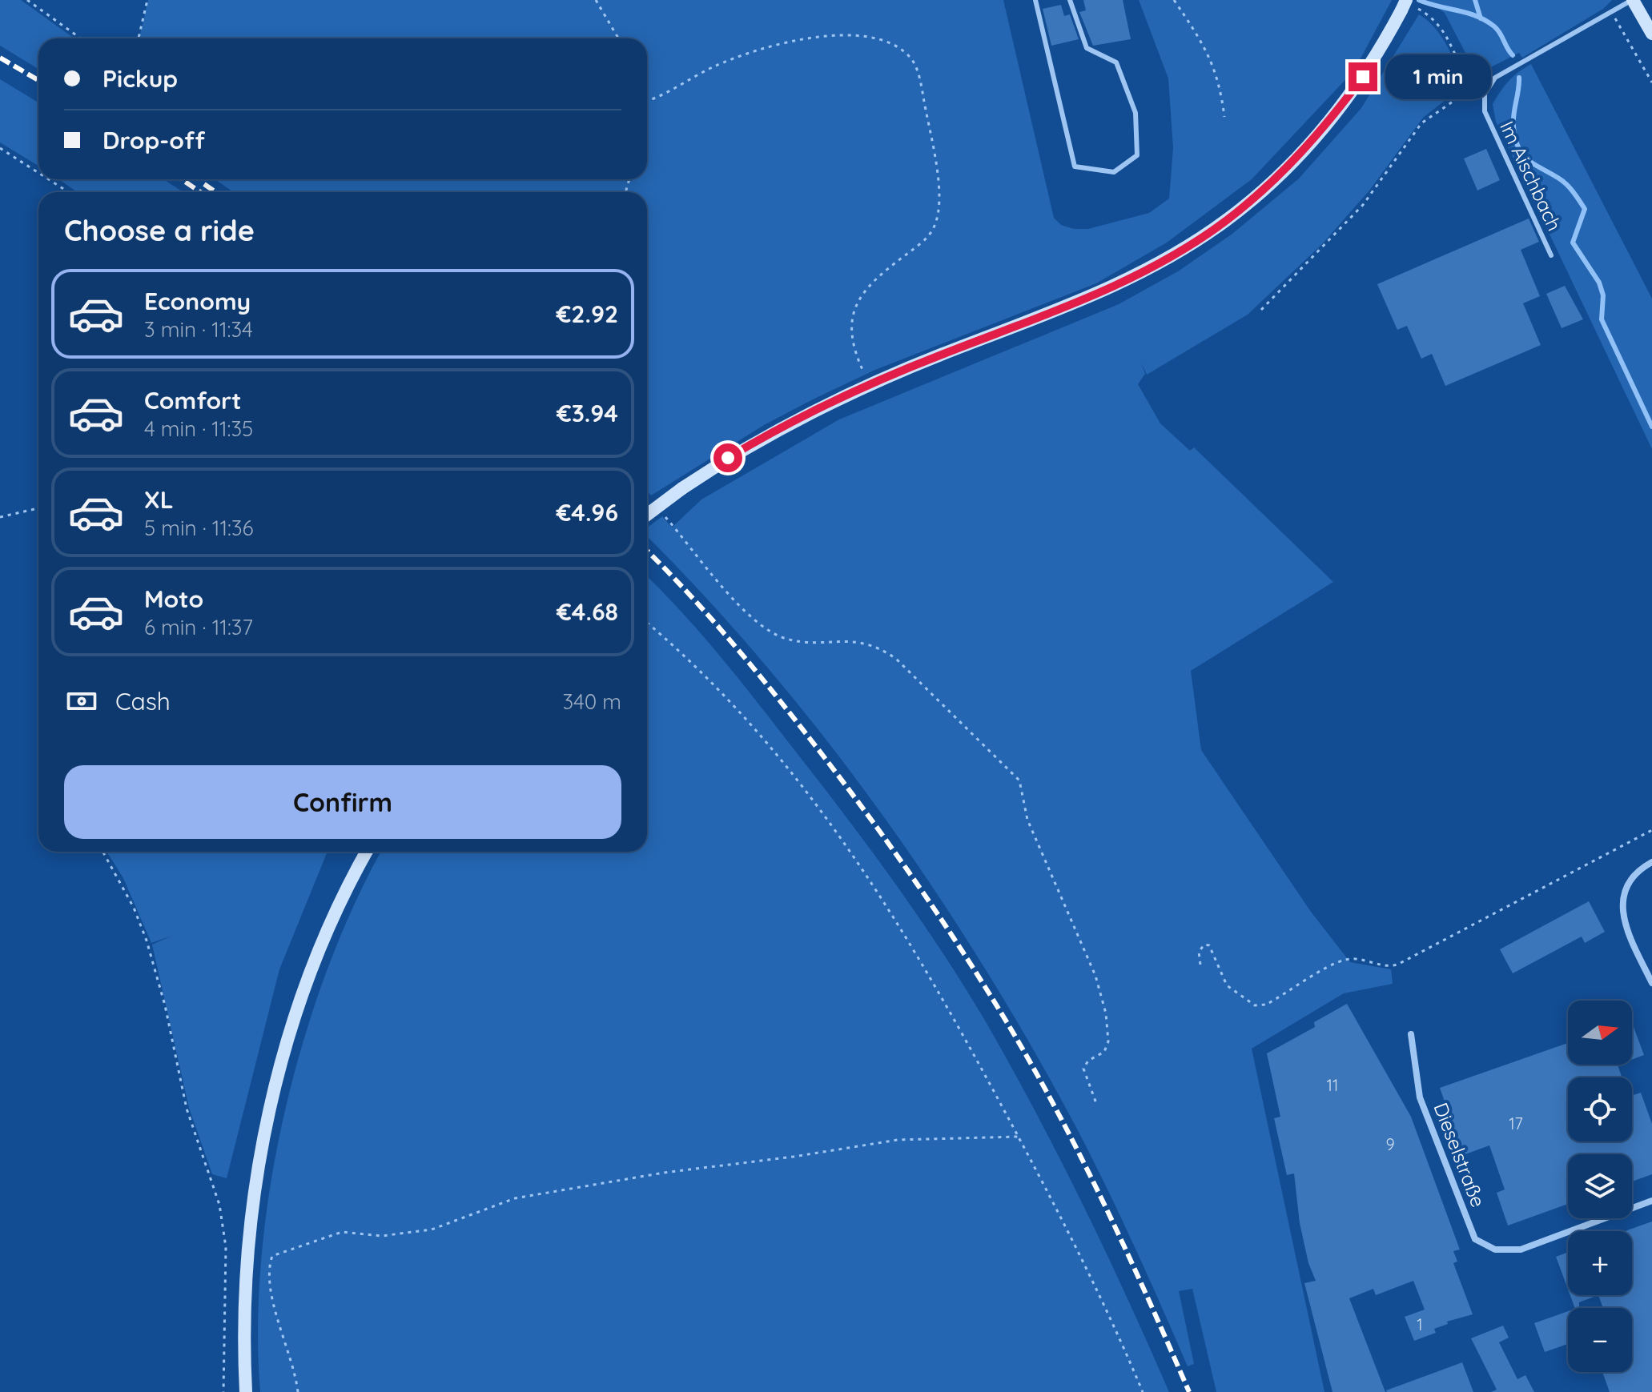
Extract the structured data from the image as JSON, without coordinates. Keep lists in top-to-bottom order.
{
  "streets": {
    "street": ["Dieselstraße"],
    "lane": ["Im Aischbach"]
  },
  "house_numbers": [
    "11",
    "17",
    "9",
    "1"
  ],
  "north": "right",
  "page": {
    "banner": ["Pickup", "Drop-off"],
    "bubble": "1 min",
    "heading": "Choose a ride",
    "list": [
      {
        "name": "Economy",
        "note": "3 min · 11:34",
        "value": "€2.92"
      },
      {
        "name": "Comfort",
        "note": "4 min · 11:35",
        "value": "€3.94"
      },
      {
        "name": "XL",
        "note": "5 min · 11:36",
        "value": "€4.96"
      },
      {
        "name": "Moto",
        "note": "6 min · 11:37",
        "value": "€4.68"
      }
    ],
    "pay": ["Cash", "340 m"],
    "buttons": "Confirm",
    "map_buttons": ["+", "−"]
  }
}
